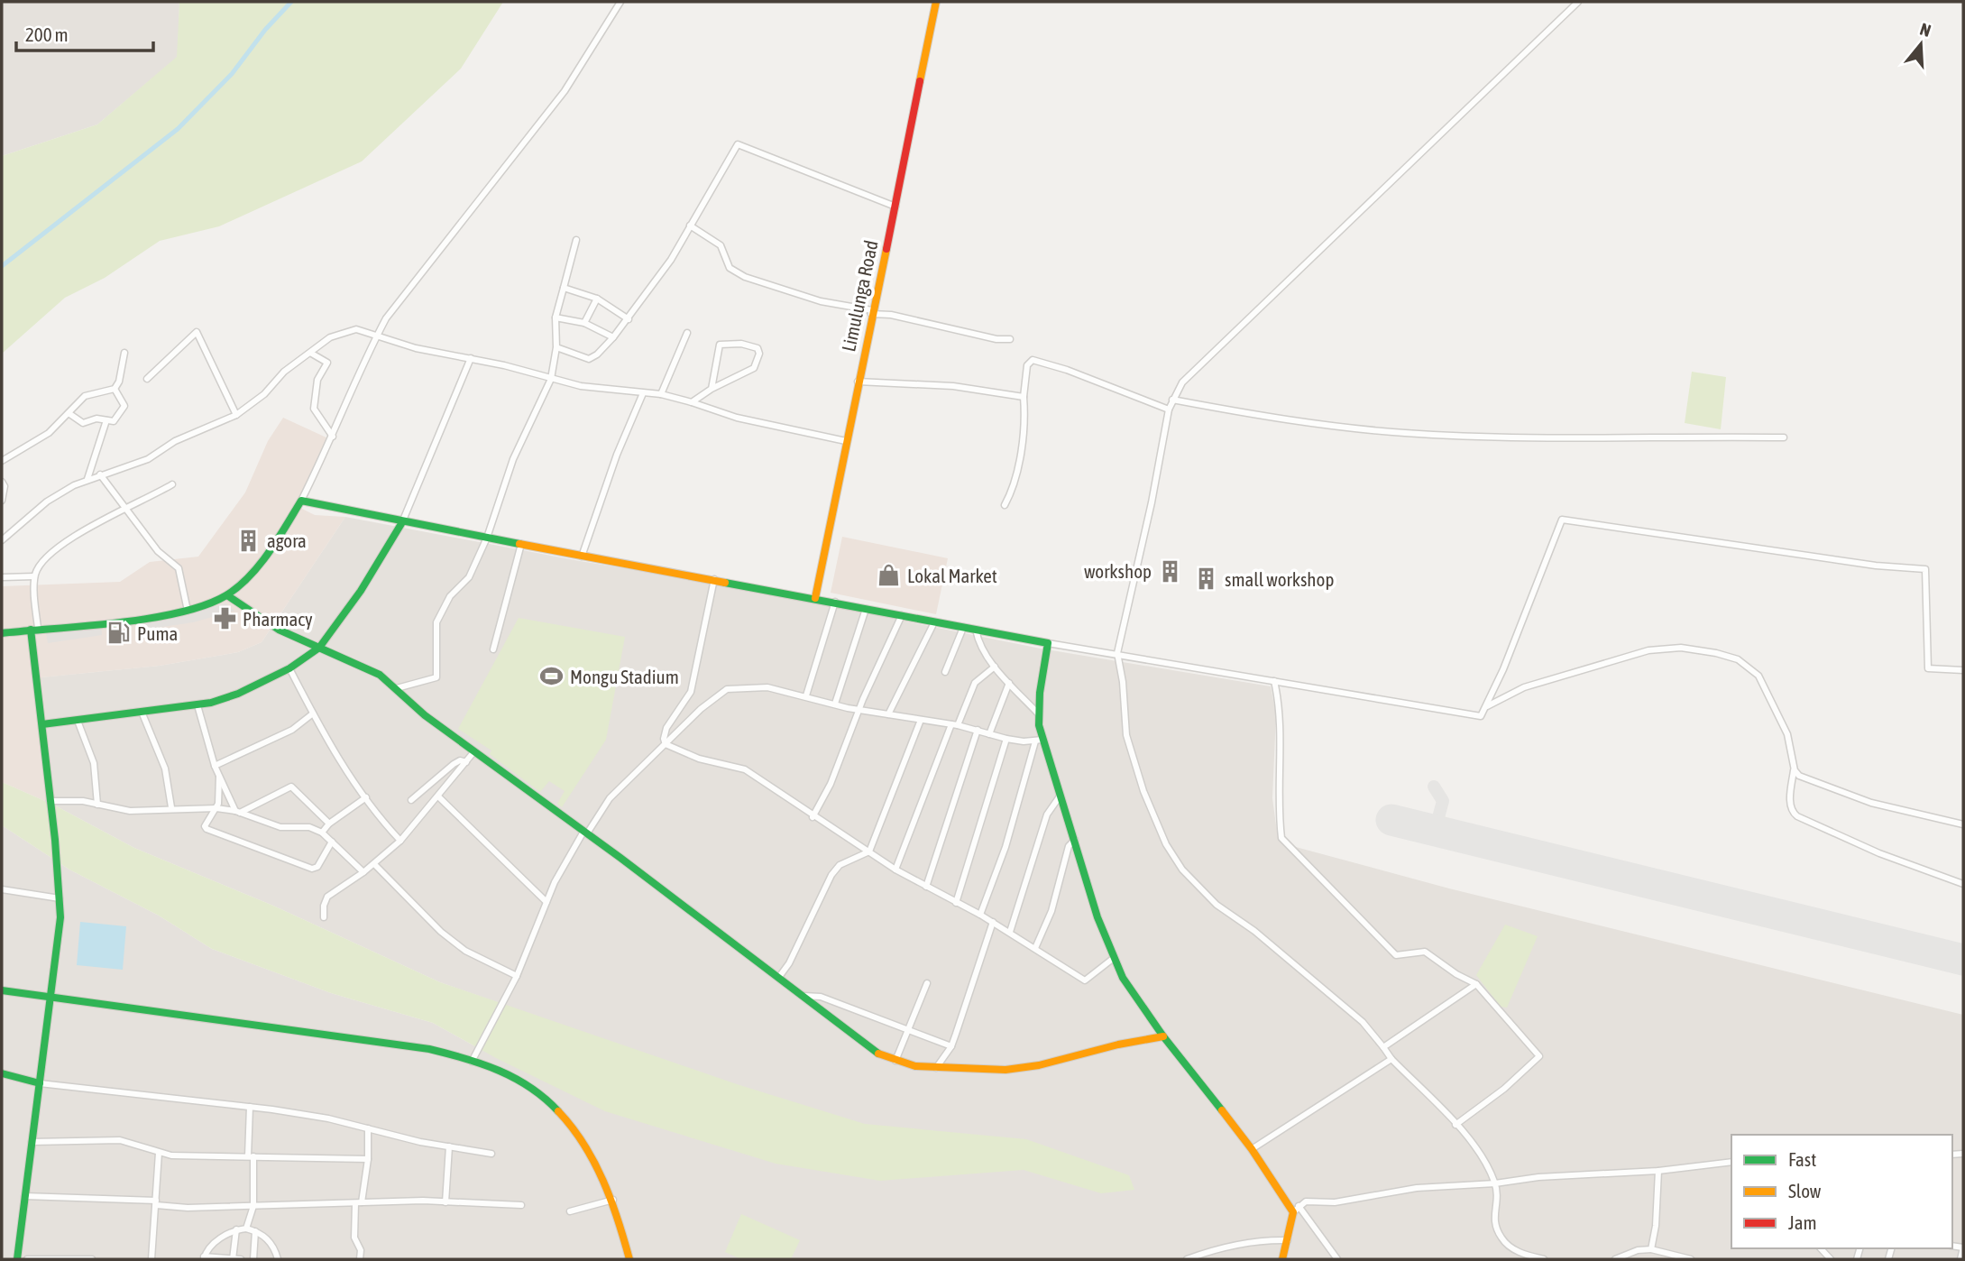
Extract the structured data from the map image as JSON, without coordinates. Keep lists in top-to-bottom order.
{
  "streets": {
    "main road": ["Limulunga Road"]
  },
  "places": {
    "building": ["agora", "workshop", "small workshop"],
    "shop": ["Lokal Market"],
    "pharmacy": ["Pharmacy"],
    "fuel station": ["Puma"],
    "sports": ["Mongu Stadium"]
  },
  "legend": ["Fast", "Slow", "Jam"],
  "scale_bar": "200 m",
  "north": "top"
}
